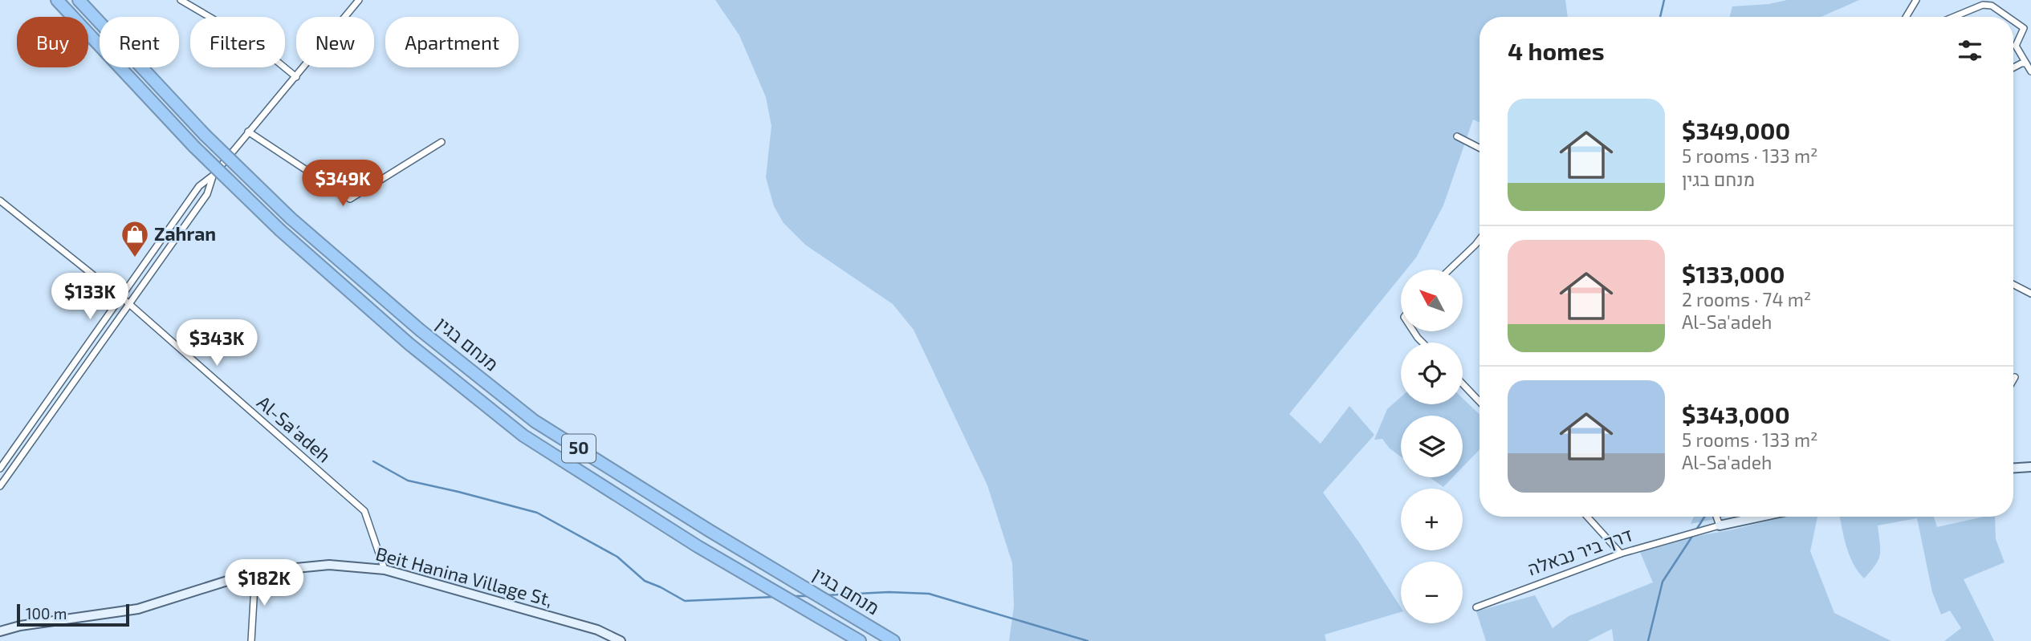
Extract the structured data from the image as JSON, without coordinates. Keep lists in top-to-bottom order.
{
  "streets": {
    "highway": ["מנחם בגין", "50"],
    "street": ["Al-Sa'adeh", "דרך ביר נבאלה", "Beit Hanina Village St,"]
  },
  "crossings": [
    ["Al-Sa'adeh", "Beit Hanina Village St,"]
  ],
  "places": {
    "shop": ["Zahran"]
  },
  "scale_bar": "100 m",
  "north": "top left",
  "page": {
    "chip": [
      "Buy",
      "Rent",
      "Filters",
      "New",
      "Apartment"
    ],
    "heading": "4 homes",
    "list": [
      {
        "name": "$349,000",
        "note": "5 rooms · 133 m² · מנחם בגין"
      },
      {
        "name": "$133,000",
        "note": "2 rooms · 74 m² · Al-Sa'adeh"
      },
      {
        "name": "$343,000",
        "note": "5 rooms · 133 m² · Al-Sa'adeh"
      }
    ],
    "price": [
      "$349K",
      "$133K",
      "$343K",
      "$182K"
    ],
    "map_buttons": ["+", "−"],
    "scale": "100 m"
  }
}
